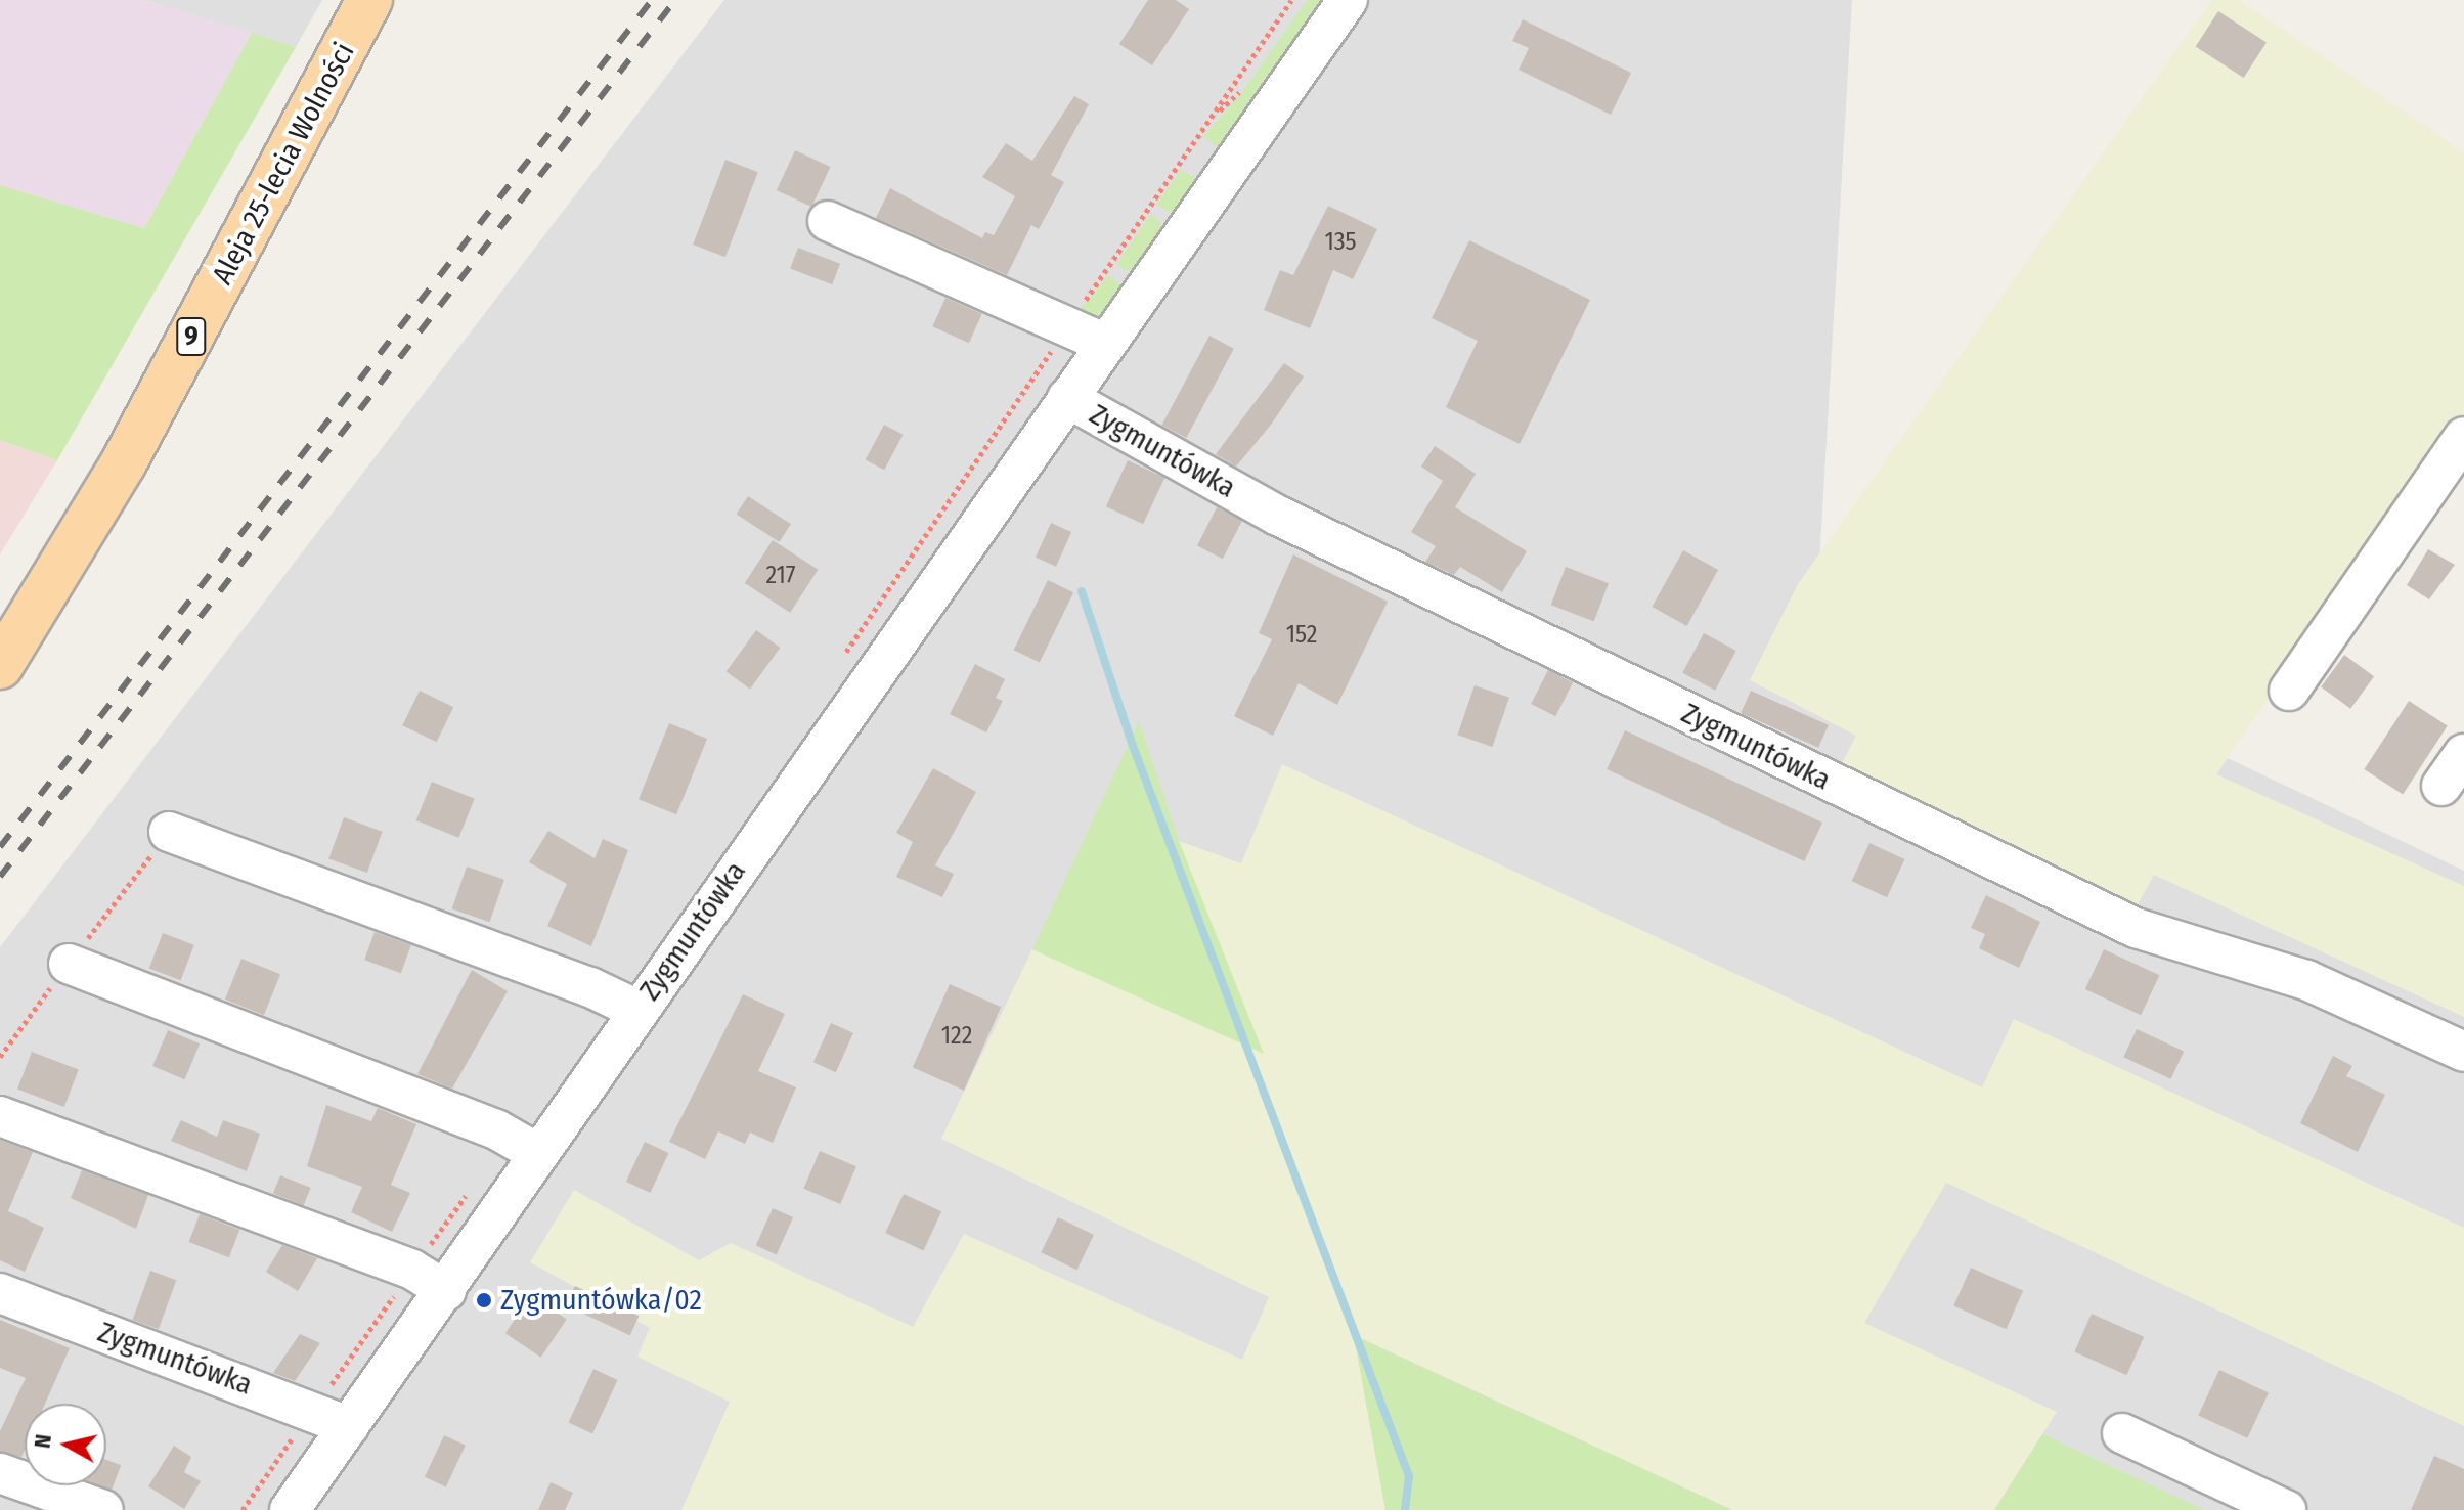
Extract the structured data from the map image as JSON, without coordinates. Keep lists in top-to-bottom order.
{
  "streets": {
    "main road": ["Aleja 25-lecia Wolności", "9"],
    "street": ["Zygmuntówka"]
  },
  "places": ["Zygmuntówka/02"],
  "house_numbers": [
    "135",
    "217",
    "152",
    "122"
  ],
  "north": "left"
}
